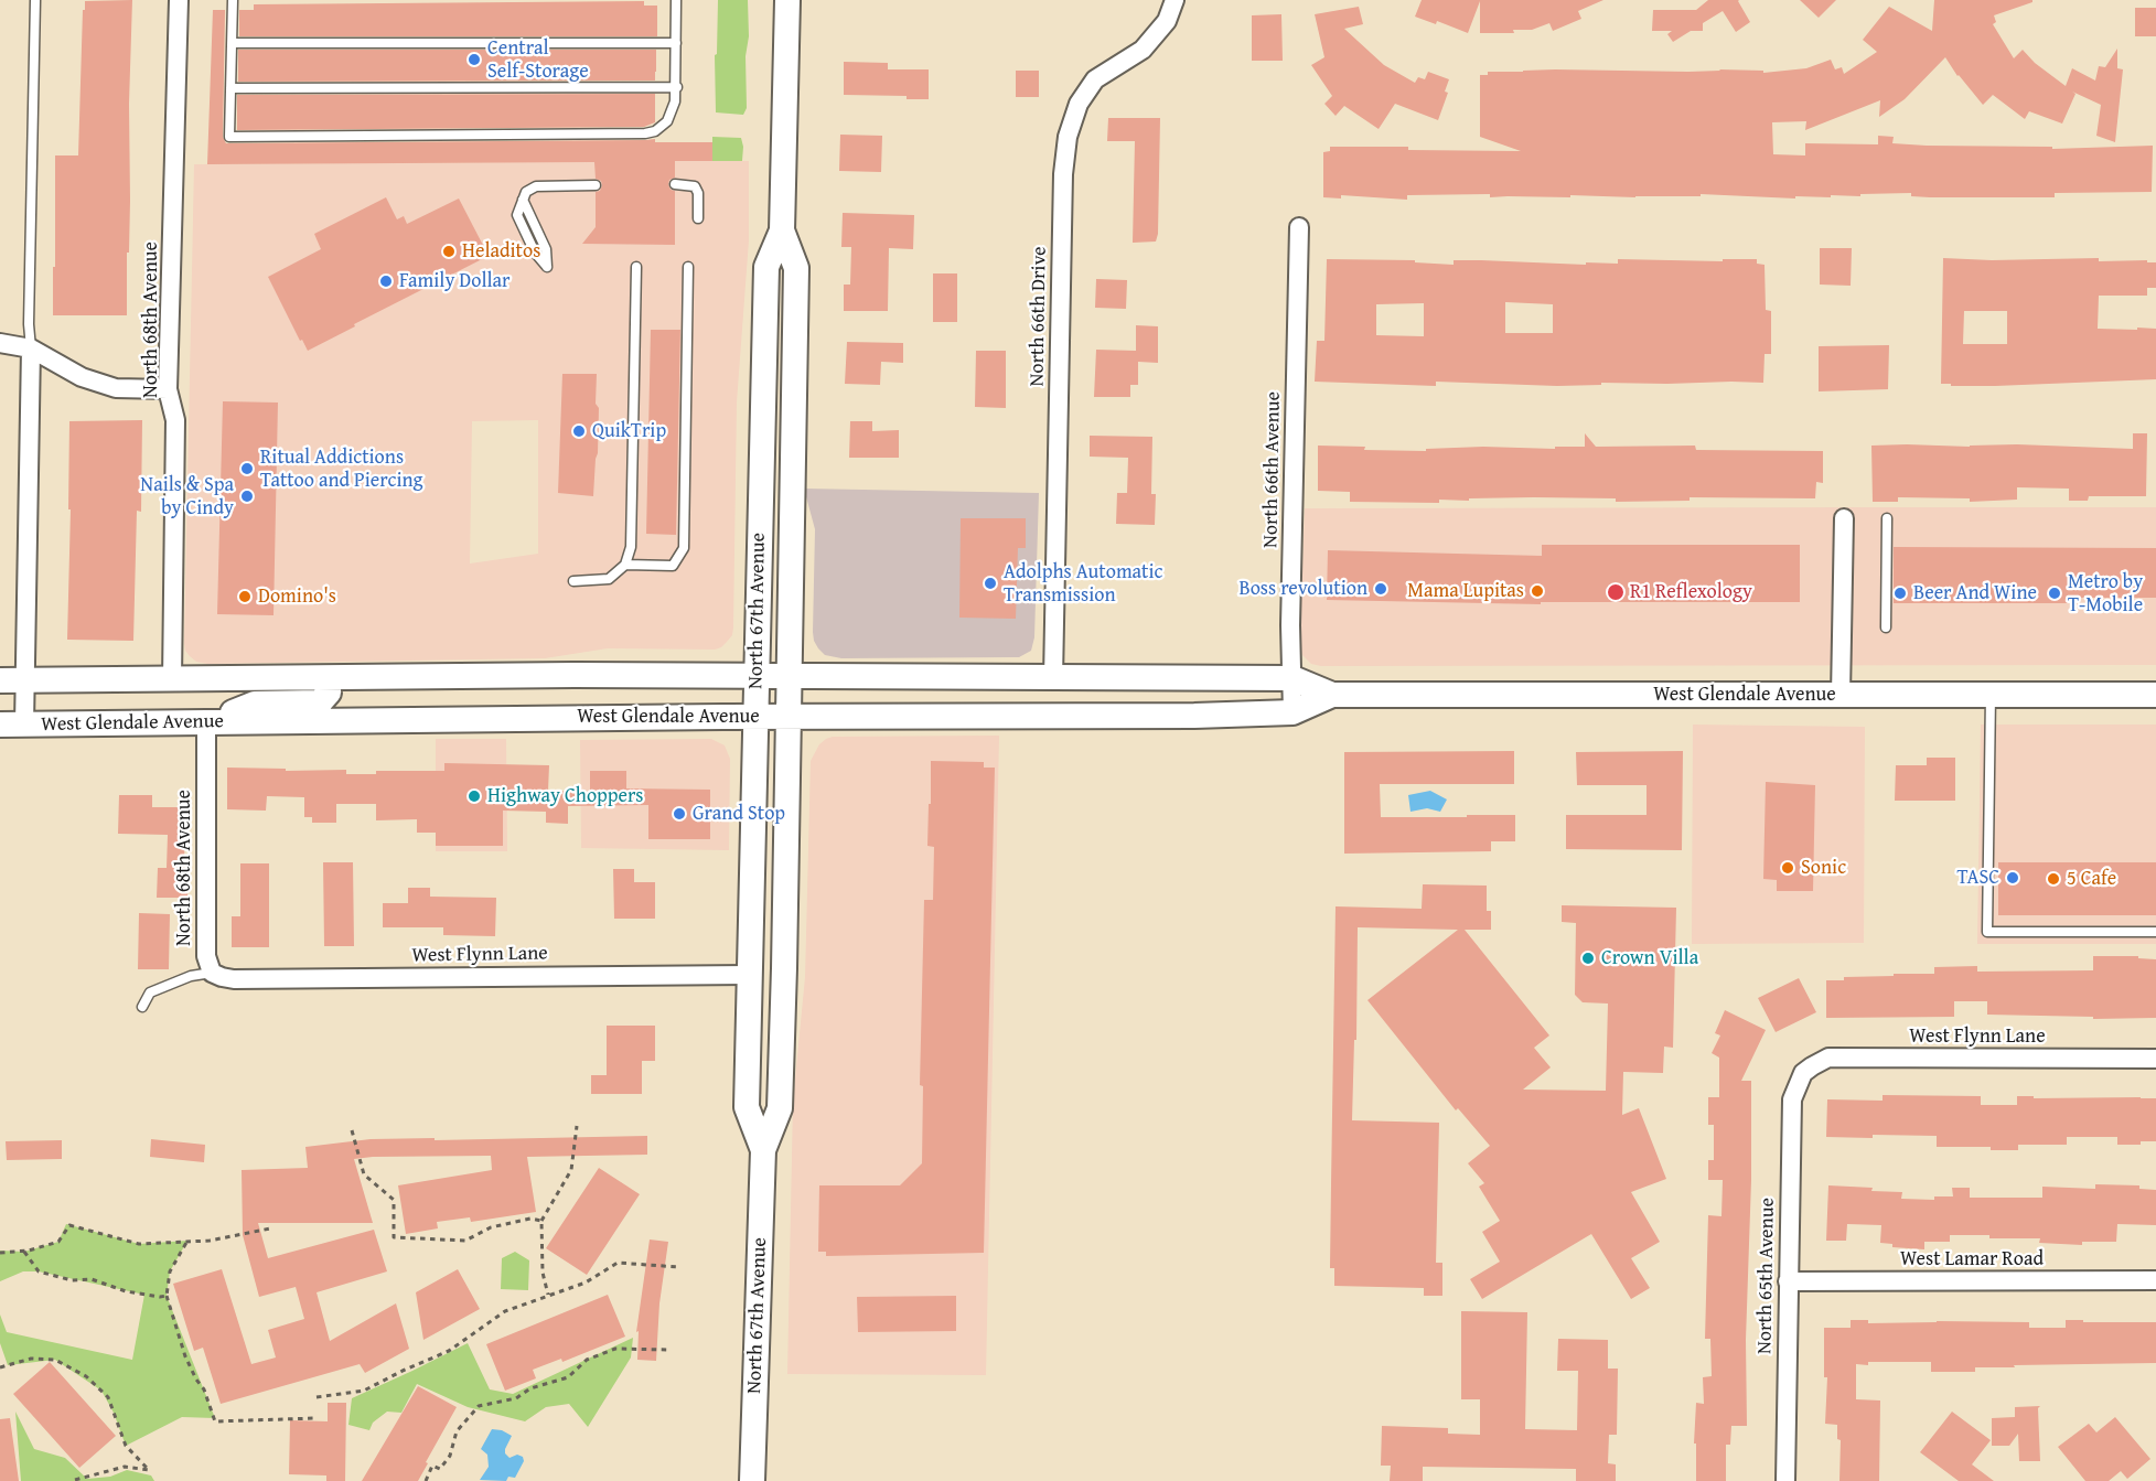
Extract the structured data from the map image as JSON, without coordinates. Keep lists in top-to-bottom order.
{
  "streets": {
    "main road": ["North 67th Avenue", "West Glendale Avenue"],
    "street": [
      "North 66th Drive",
      "North 68th Avenue",
      "North 66th Avenue",
      "West Flynn Lane",
      "West Lamar Road",
      "North 65th Avenue"
    ]
  },
  "crossings": [
    ["North 66th Drive", "West Glendale Avenue"],
    ["North 68th Avenue", "West Glendale Avenue"],
    ["North 68th Avenue", "West Flynn Lane"],
    ["North 66th Avenue", "West Glendale Avenue"],
    ["North 67th Avenue", "West Glendale Avenue"],
    ["North 67th Avenue", "West Flynn Lane"],
    ["West Flynn Lane", "North 65th Avenue"],
    ["West Lamar Road", "North 65th Avenue"]
  ],
  "places": [
    "Central Self-Storage",
    "Heladitos",
    "Family Dollar",
    "QuikTrip",
    "Ritual Addictions Tattoo and Piercing",
    "Nails & Spa by Cindy",
    "Adolphs Automatic Transmission",
    "Boss revolution",
    "Mama Lupitas",
    "R1 Reflexology",
    "Beer And Wine",
    "Metro by T-Mobile",
    "Domino's",
    "Highway Choppers",
    "Grand Stop",
    "Sonic",
    "TASC",
    "5 Cafe",
    "Crown Villa"
  ]
}
